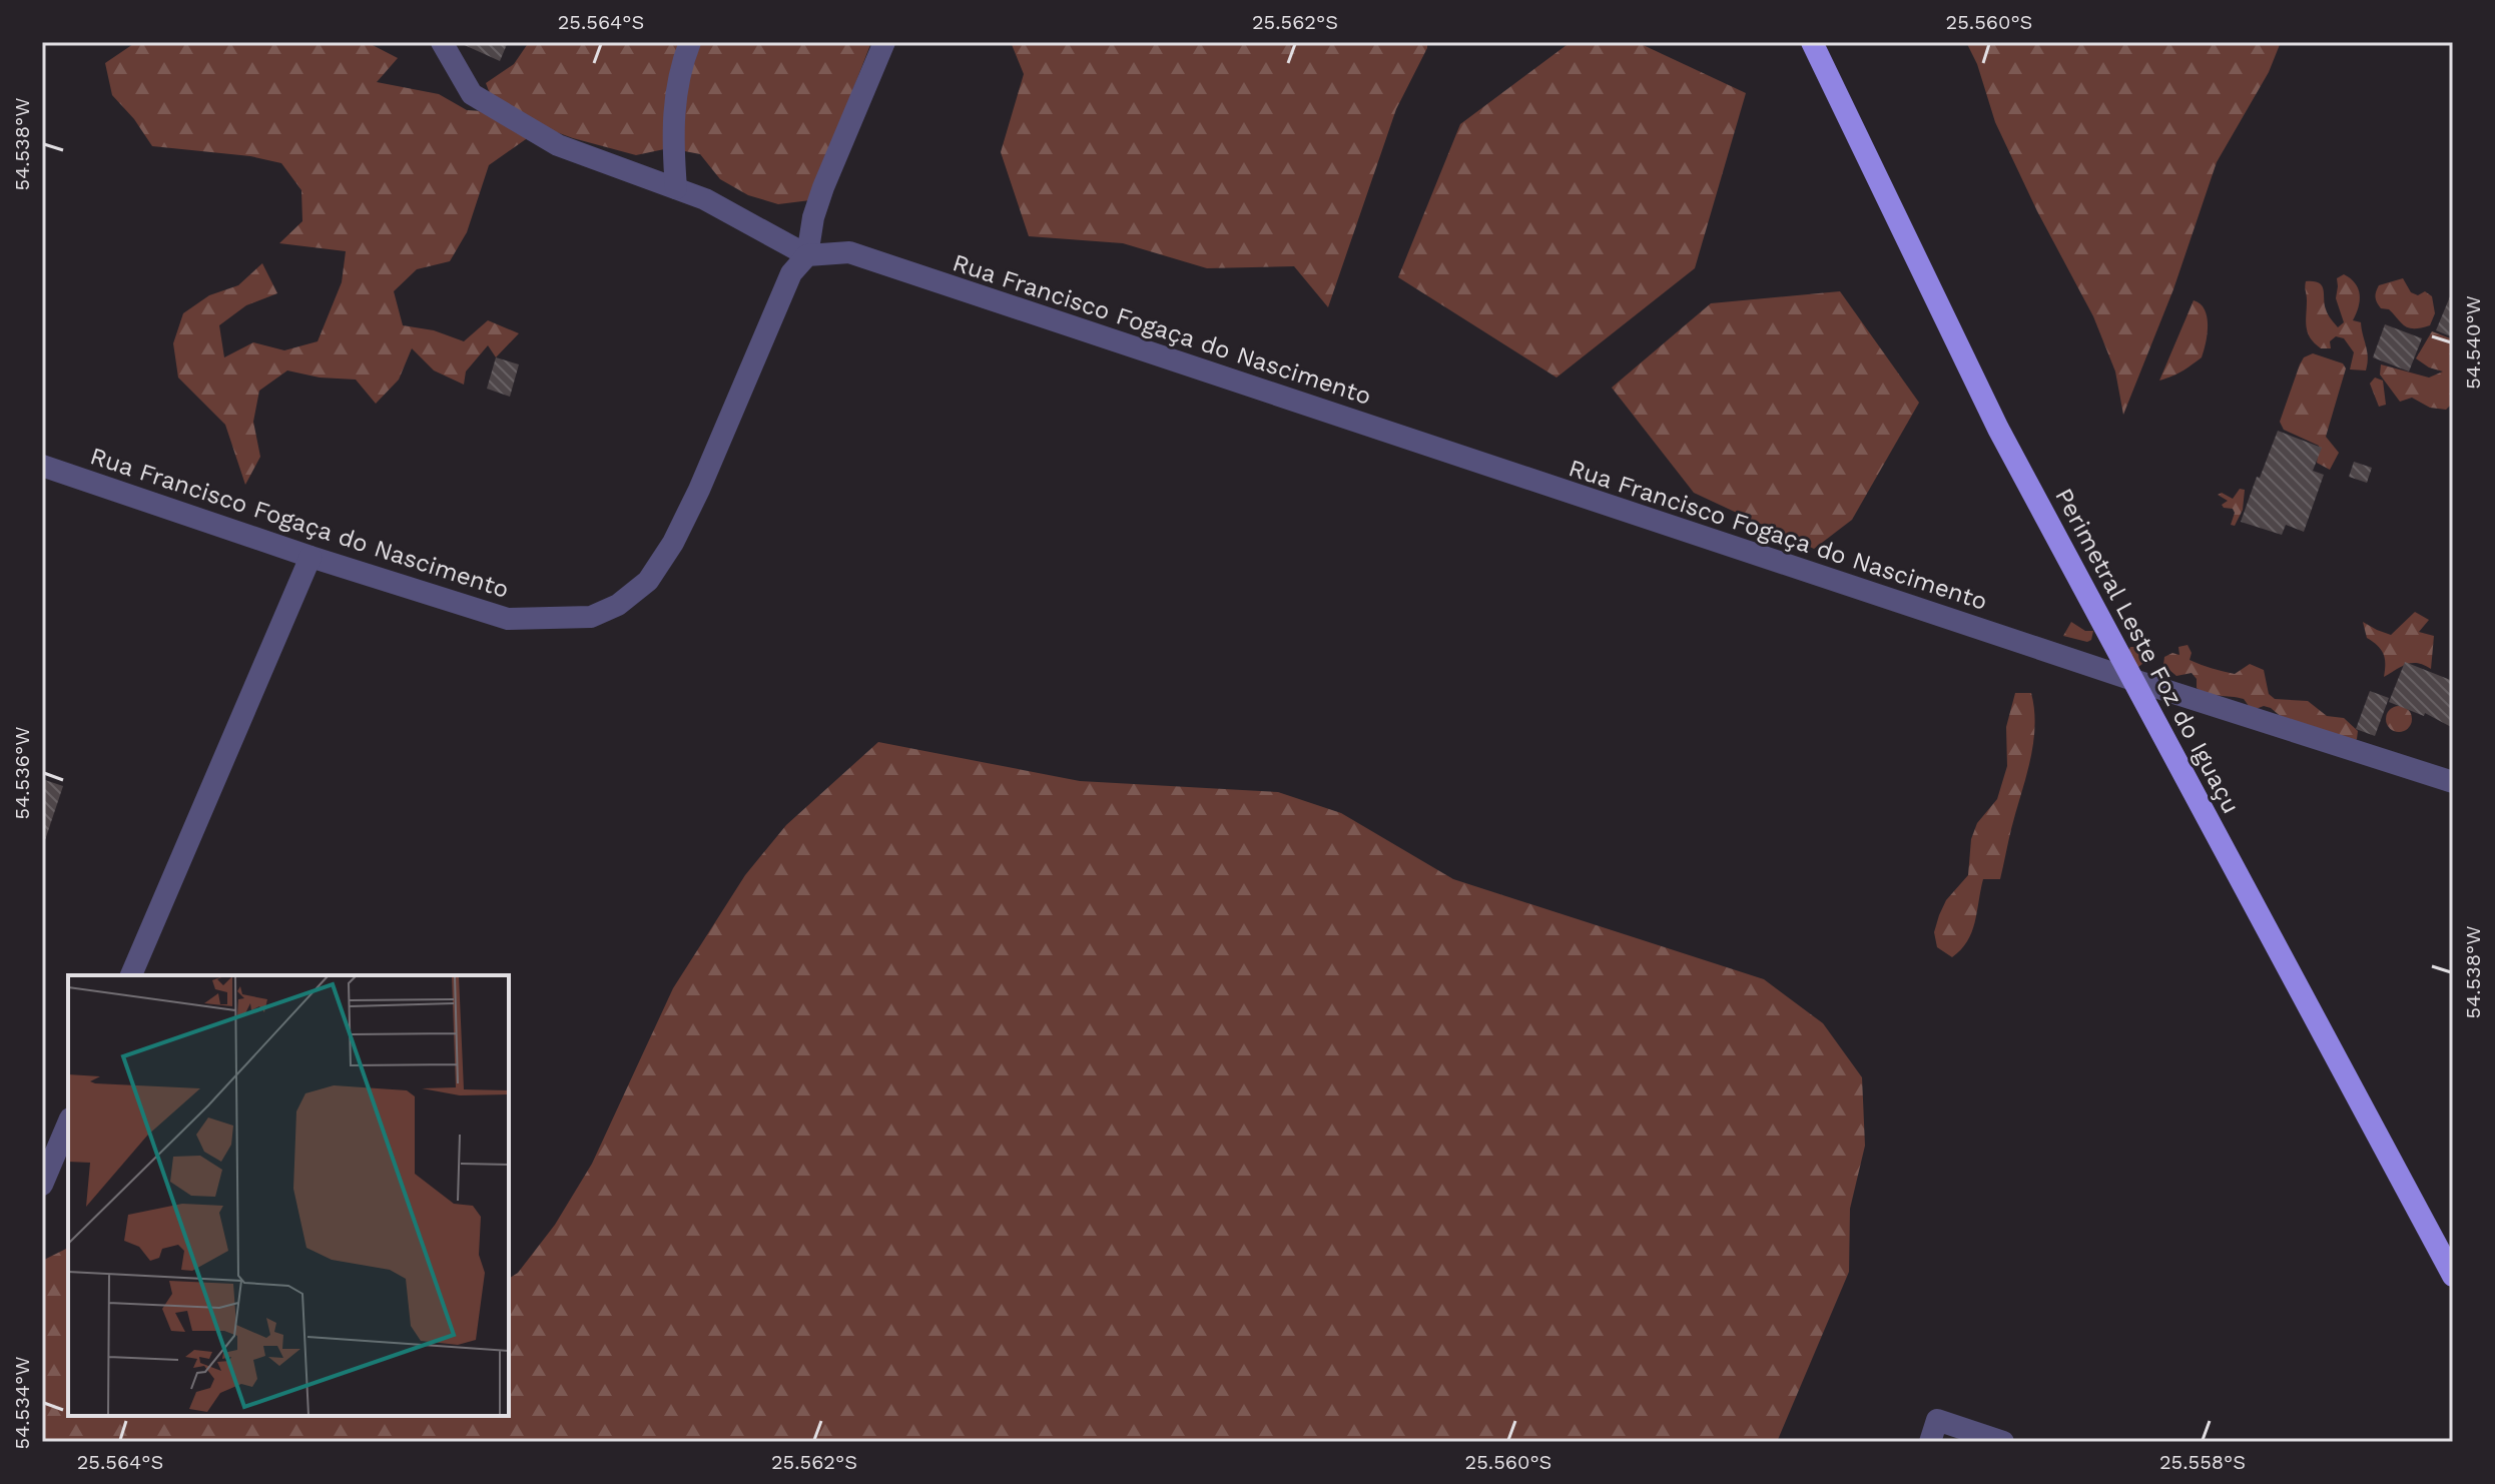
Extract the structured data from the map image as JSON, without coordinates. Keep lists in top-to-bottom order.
{
  "streets": {
    "highway": ["Perimetral Leste Foz do Iguaçu"],
    "street": ["Rua Francisco Fogaça do Nascimento"]
  },
  "crossings": [
    ["Rua Francisco Fogaça do Nascimento", "Perimetral Leste Foz do Iguaçu"]
  ],
  "coordinates": [
    "25.564°S",
    "25.562°S",
    "25.560°S",
    "54.538°W",
    "54.540°W",
    "54.536°W",
    "54.534°W",
    "25.558°S"
  ]
}
